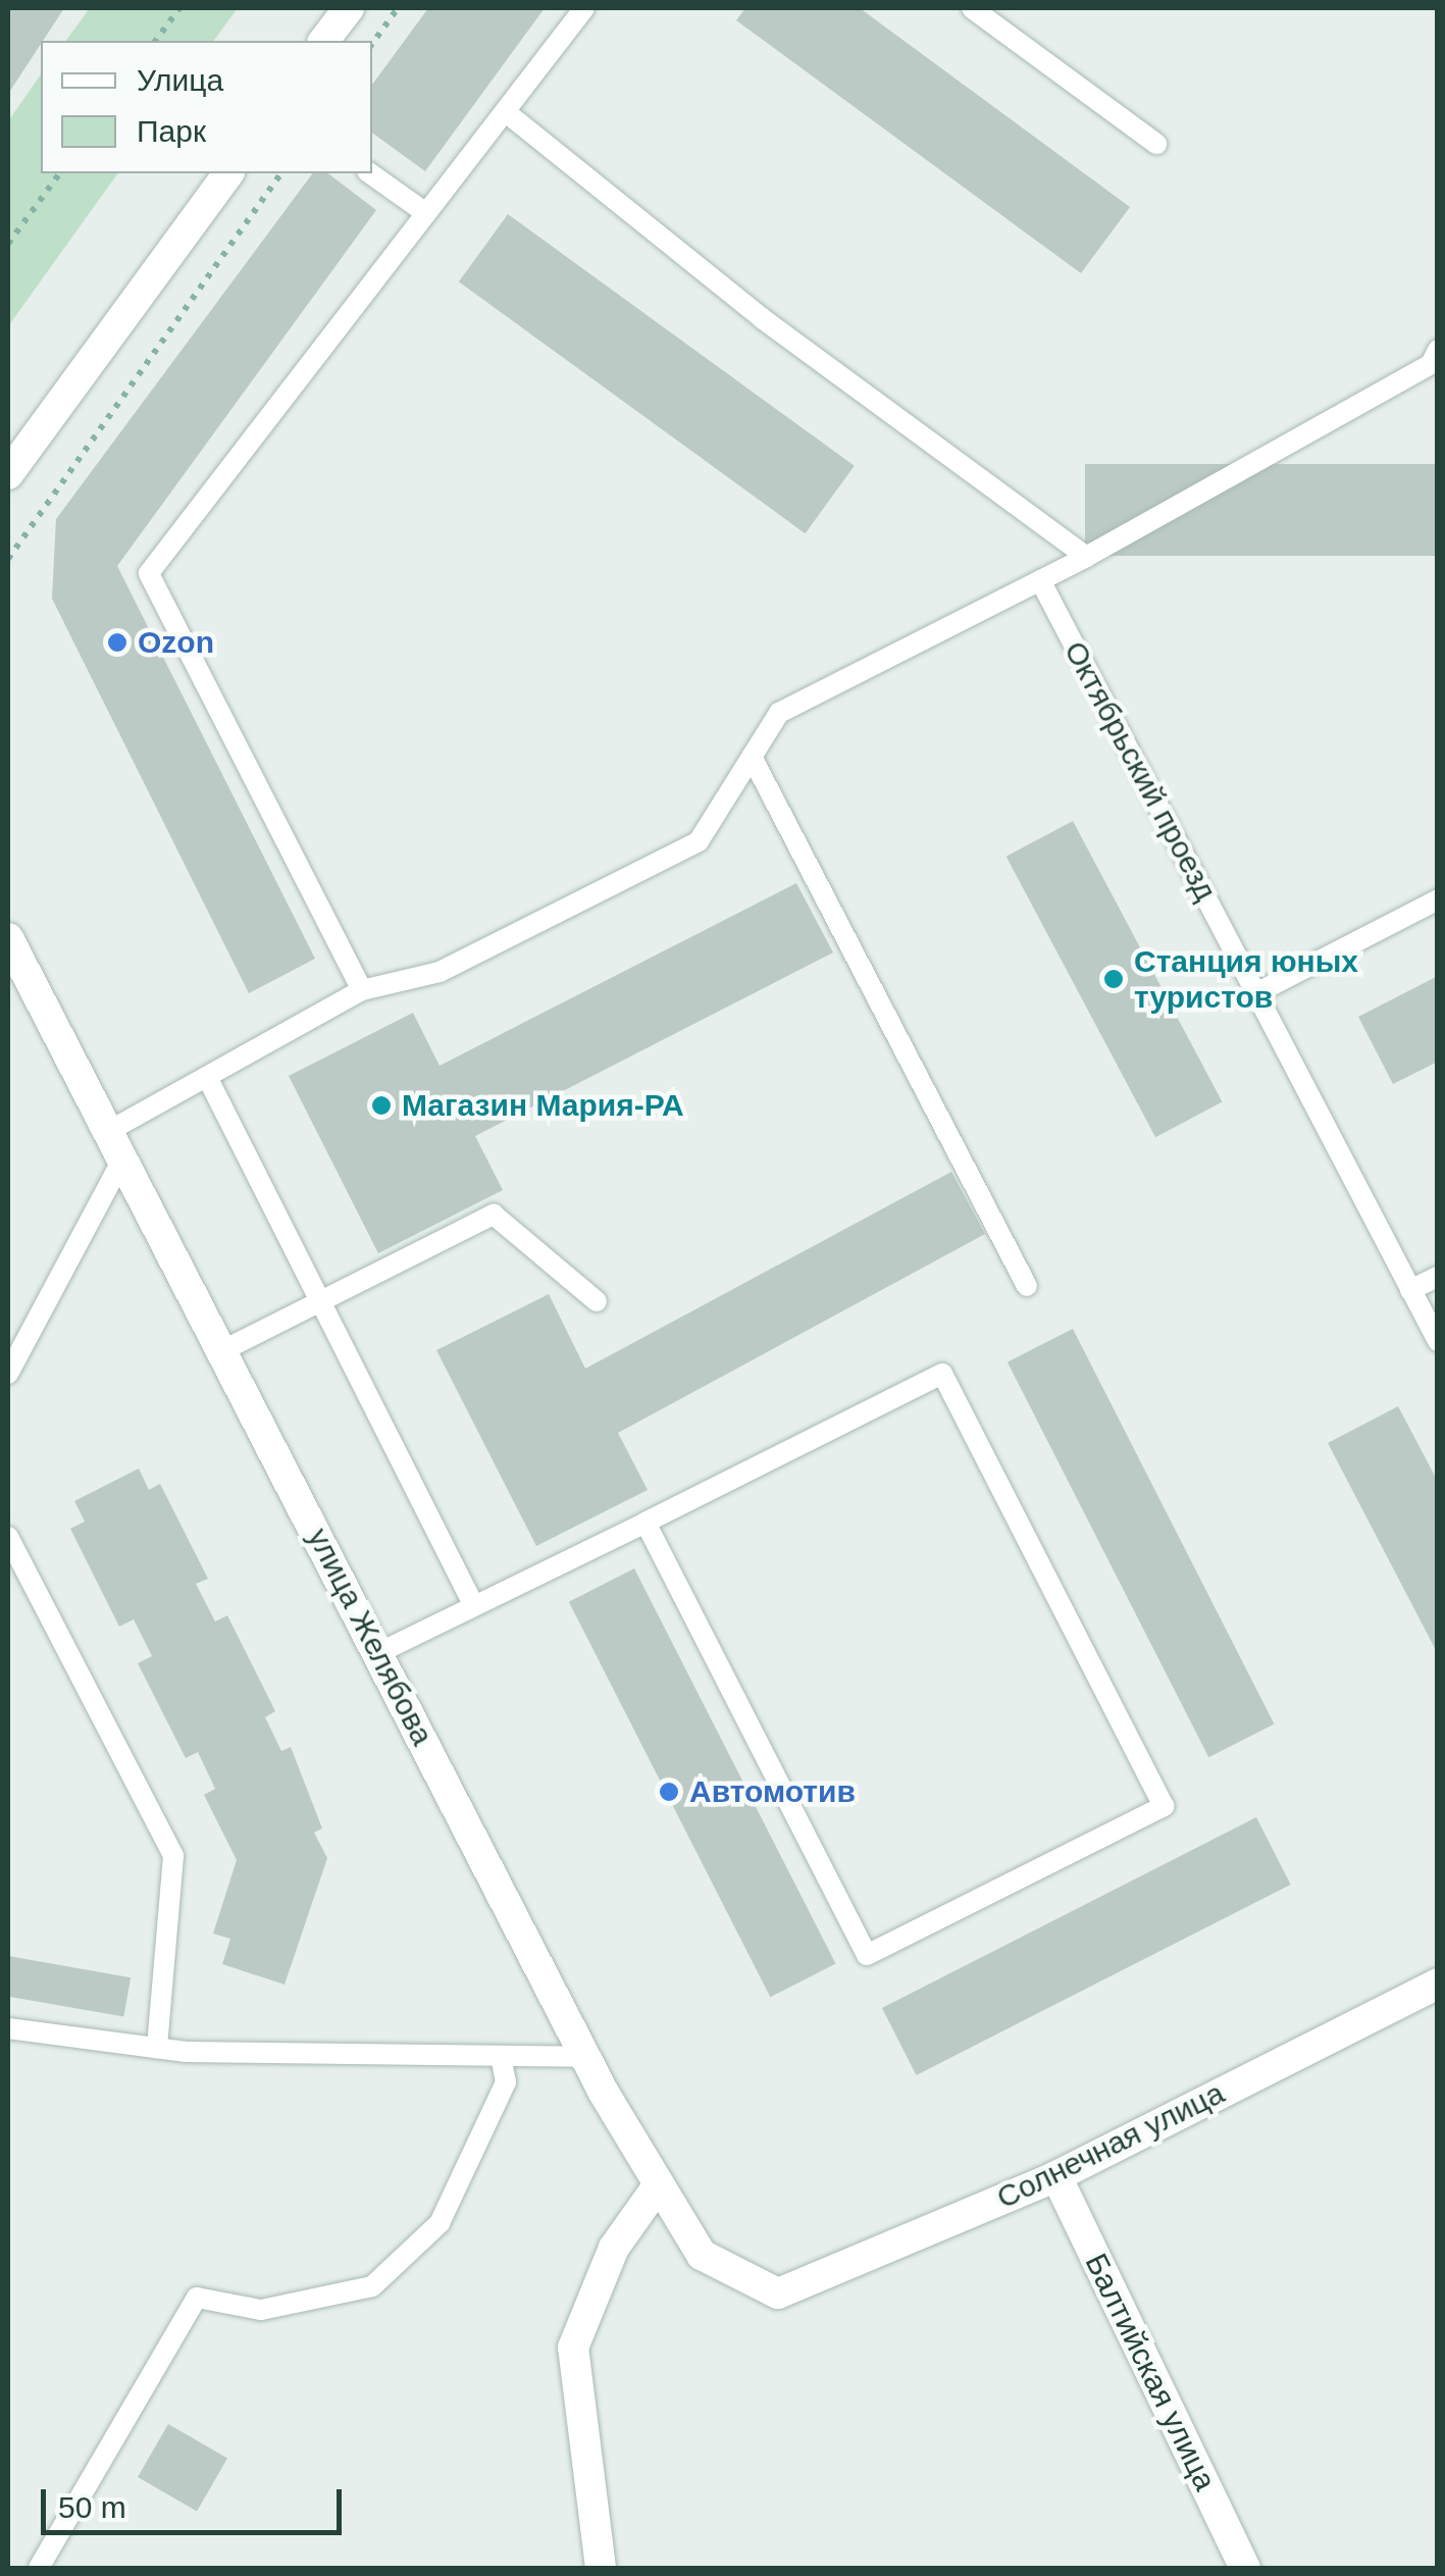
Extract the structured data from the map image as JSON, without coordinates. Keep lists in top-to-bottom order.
{
  "streets": {
    "street": ["улица Желябова", "Солнечная улица", "Балтийская улица"],
    "lane": ["Октябрьский проезд"]
  },
  "crossings": [
    ["улица Желябова", "Солнечная улица"],
    ["Солнечная улица", "Балтийская улица"]
  ],
  "places": [
    "Ozon",
    "Станция юных туристов",
    "Магазин Мария-РА",
    "Автомотив"
  ],
  "legend": ["Улица", "Парк"],
  "scale_bar": "50 m"
}
